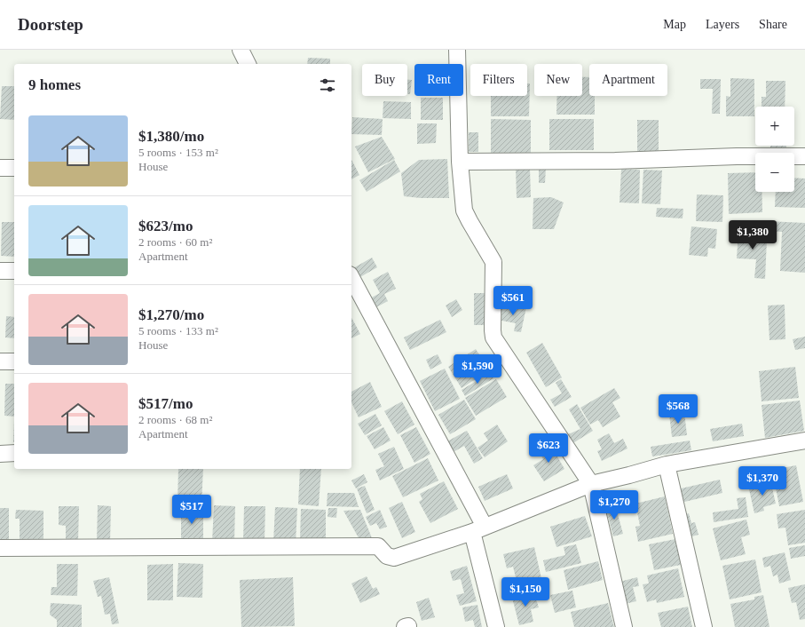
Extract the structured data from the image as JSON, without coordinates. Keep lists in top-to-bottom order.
{
  "page": {
    "header": "Doorstep",
    "nav": ["Map", "Layers", "Share"],
    "chip": [
      "Buy",
      "Rent",
      "Filters",
      "New",
      "Apartment"
    ],
    "heading": "9 homes",
    "map_buttons": ["+", "−"],
    "list": [
      {
        "name": "$1,380/mo",
        "note": "5 rooms · 153 m² · House"
      },
      {
        "name": "$623/mo",
        "note": "2 rooms · 60 m² · Apartment"
      },
      {
        "name": "$1,270/mo",
        "note": "5 rooms · 133 m² · House"
      },
      {
        "name": "$517/mo",
        "note": "2 rooms · 68 m² · Apartment"
      }
    ],
    "price": [
      "$1,380",
      "$561",
      "$1,590",
      "$568",
      "$623",
      "$1,370",
      "$1,270",
      "$517",
      "$1,150"
    ]
  }
}
